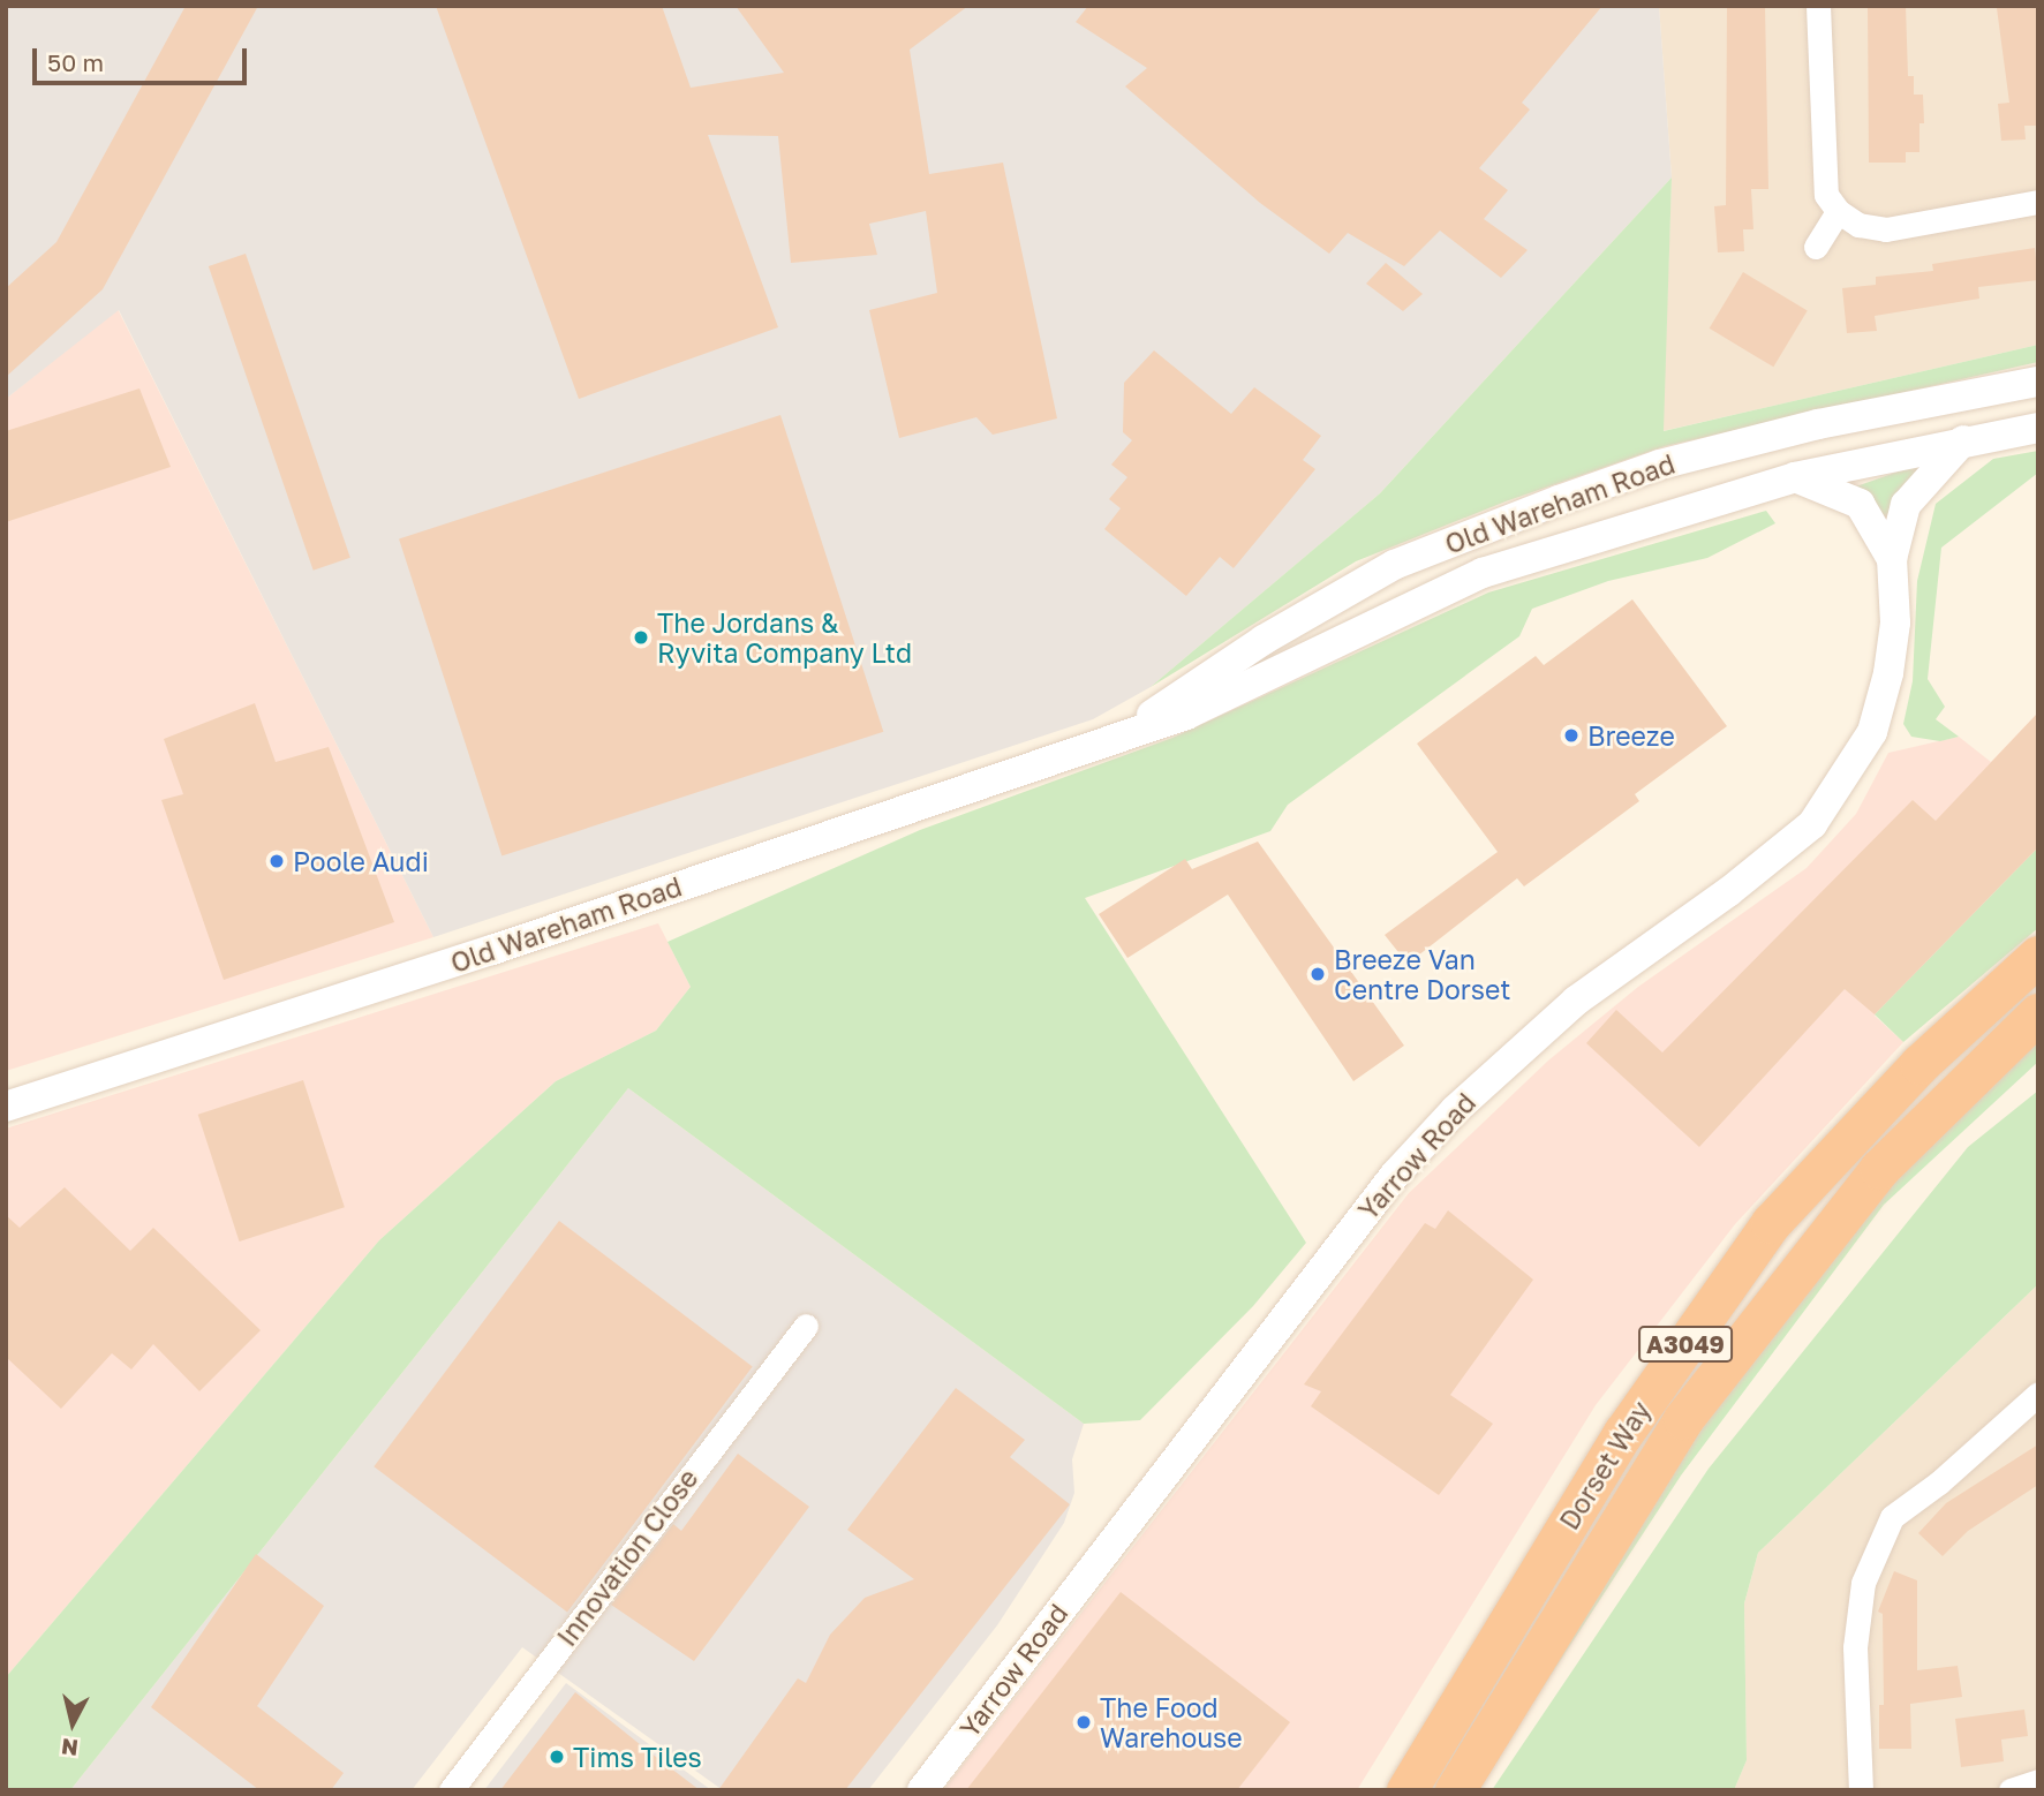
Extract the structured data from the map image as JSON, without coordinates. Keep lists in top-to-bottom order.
{
  "streets": {
    "highway": ["A3049", "Dorset Way"],
    "street": ["Old Wareham Road", "Yarrow Road", "Innovation Close"]
  },
  "crossings": [
    ["Old Wareham Road", "Yarrow Road"]
  ],
  "places": [
    "The Jordans & Ryvita Company Ltd",
    "Breeze",
    "Poole Audi",
    "Breeze Van Centre Dorset",
    "The Food Warehouse",
    "Tims Tiles"
  ],
  "scale_bar": "50 m",
  "north": "bottom"
}
